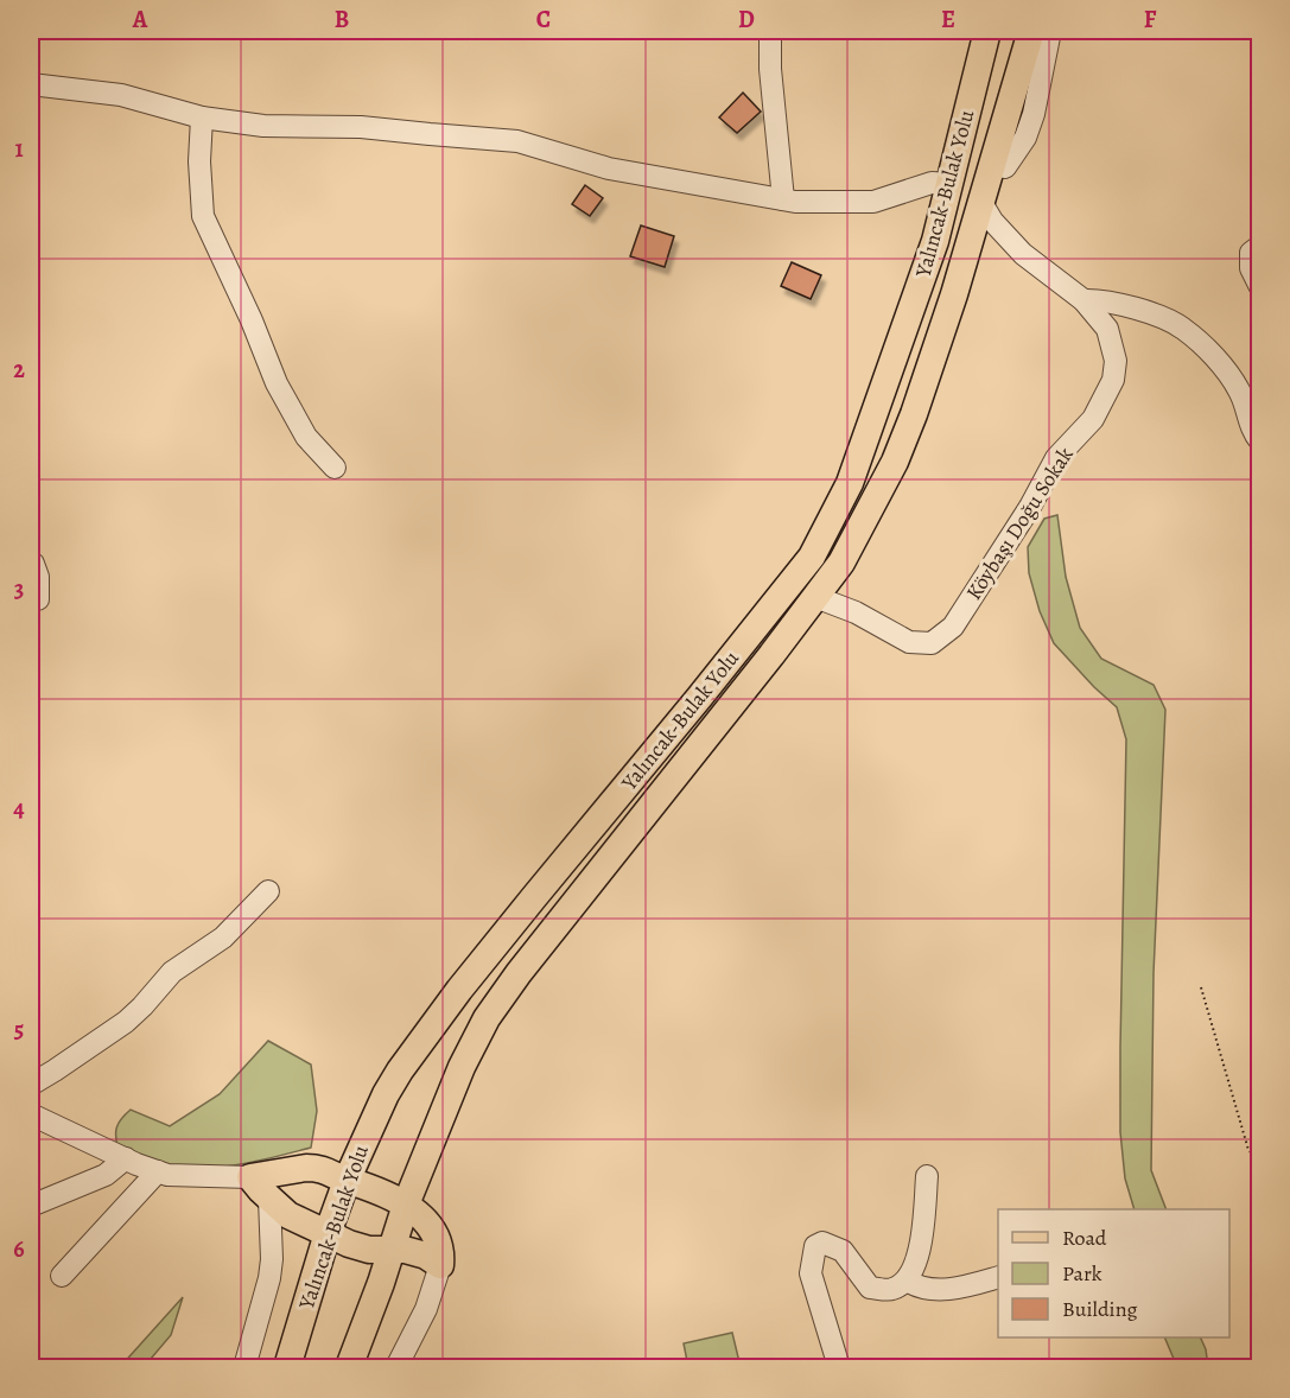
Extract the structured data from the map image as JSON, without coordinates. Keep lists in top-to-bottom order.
{
  "streets": {
    "main road": ["Yalıncak-Bulak Yolu"],
    "street": ["Köybaşı Doğu Sokak"]
  },
  "crossings": [
    ["Yalıncak-Bulak Yolu", "Köybaşı Doğu Sokak"]
  ],
  "legend": ["Road", "Park", "Building"],
  "grid": {
    "columns": [
      "A",
      "B",
      "C",
      "D",
      "E",
      "F"
    ],
    "rows": [
      "1",
      "2",
      "3",
      "4",
      "5",
      "6"
    ]
  }
}
